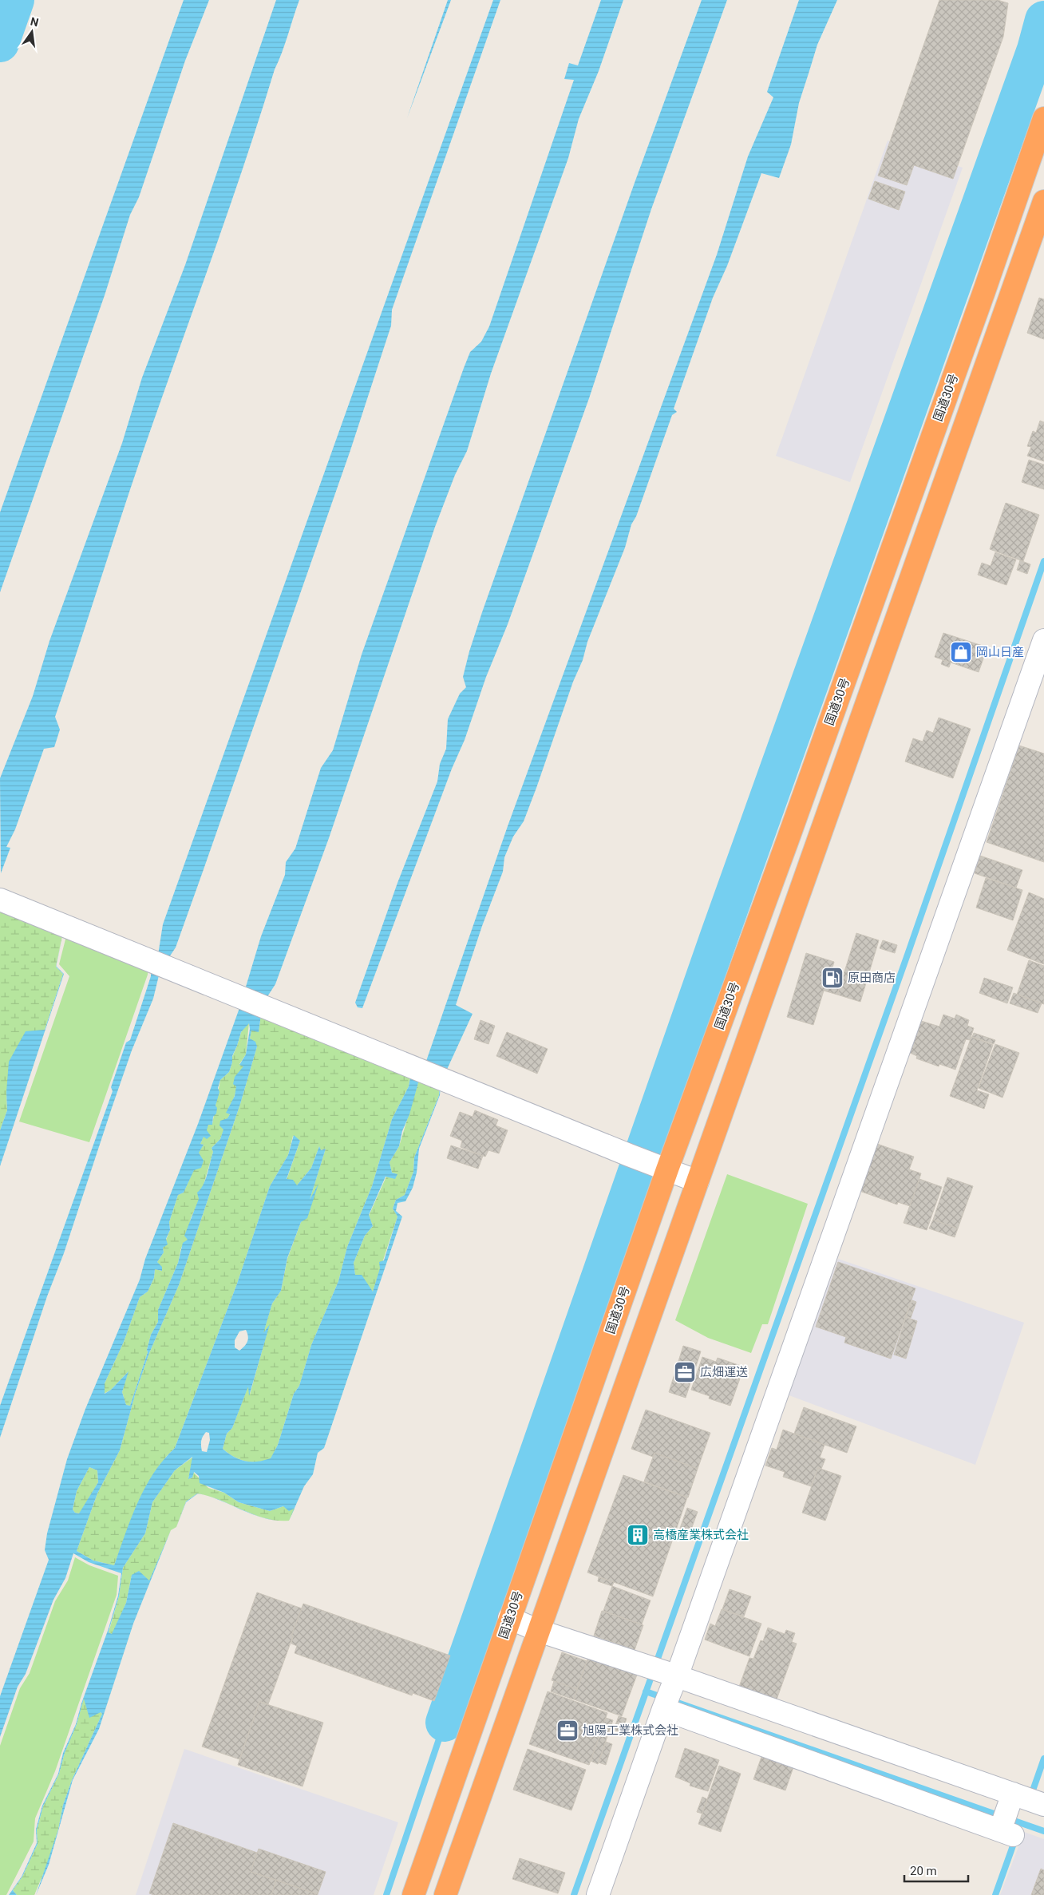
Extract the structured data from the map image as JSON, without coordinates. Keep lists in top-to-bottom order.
{
  "streets": {
    "highway": ["国道30号"]
  },
  "places": {
    "shop": ["岡山日産"],
    "fuel station": ["原田商店"],
    "office": ["広畑運送", "旭陽工業株式会社"],
    "building": ["高橋産業株式会社"]
  },
  "scale_bar": "20 m",
  "north": "top"
}
